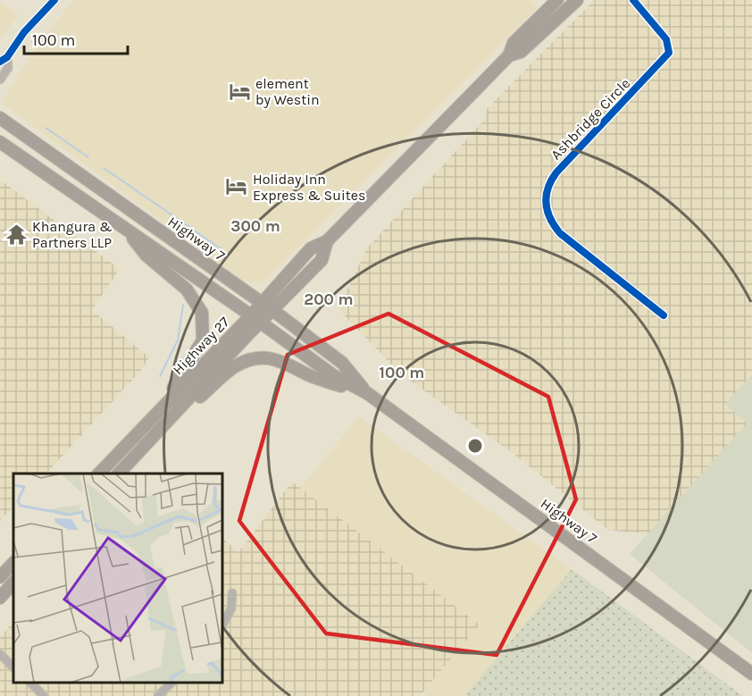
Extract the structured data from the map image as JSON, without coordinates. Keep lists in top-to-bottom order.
{
  "streets": {
    "main road": ["Highway 7", "Highway 27"],
    "street": ["Ashbridge Circle"]
  },
  "crossings": [
    ["Highway 7", "Highway 27"]
  ],
  "places": {
    "hotel": ["element by Westin", "Holiday Inn Express & Suites"],
    "temple": ["Khangura & Partners LLP"]
  },
  "scale_bar": "100 m",
  "rings": ["300 m", "200 m", "100 m"]
}
